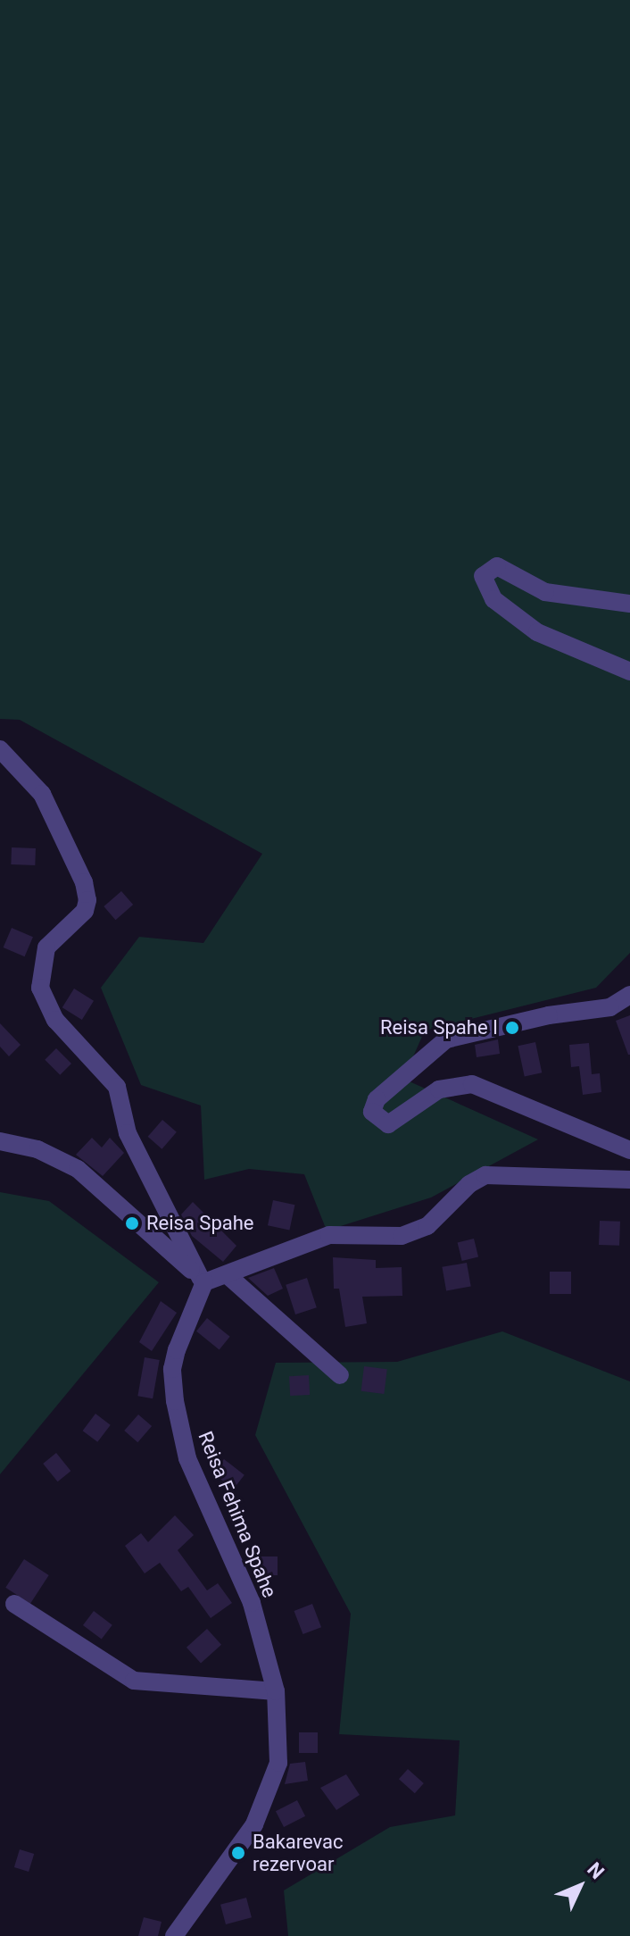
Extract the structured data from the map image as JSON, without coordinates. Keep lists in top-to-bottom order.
{
  "streets": {
    "street": ["Reisa Fehima Spahe"]
  },
  "places": ["Reisa Spahe I", "Reisa Spahe", "Bakarevac rezervoar"],
  "north": "top right"
}
